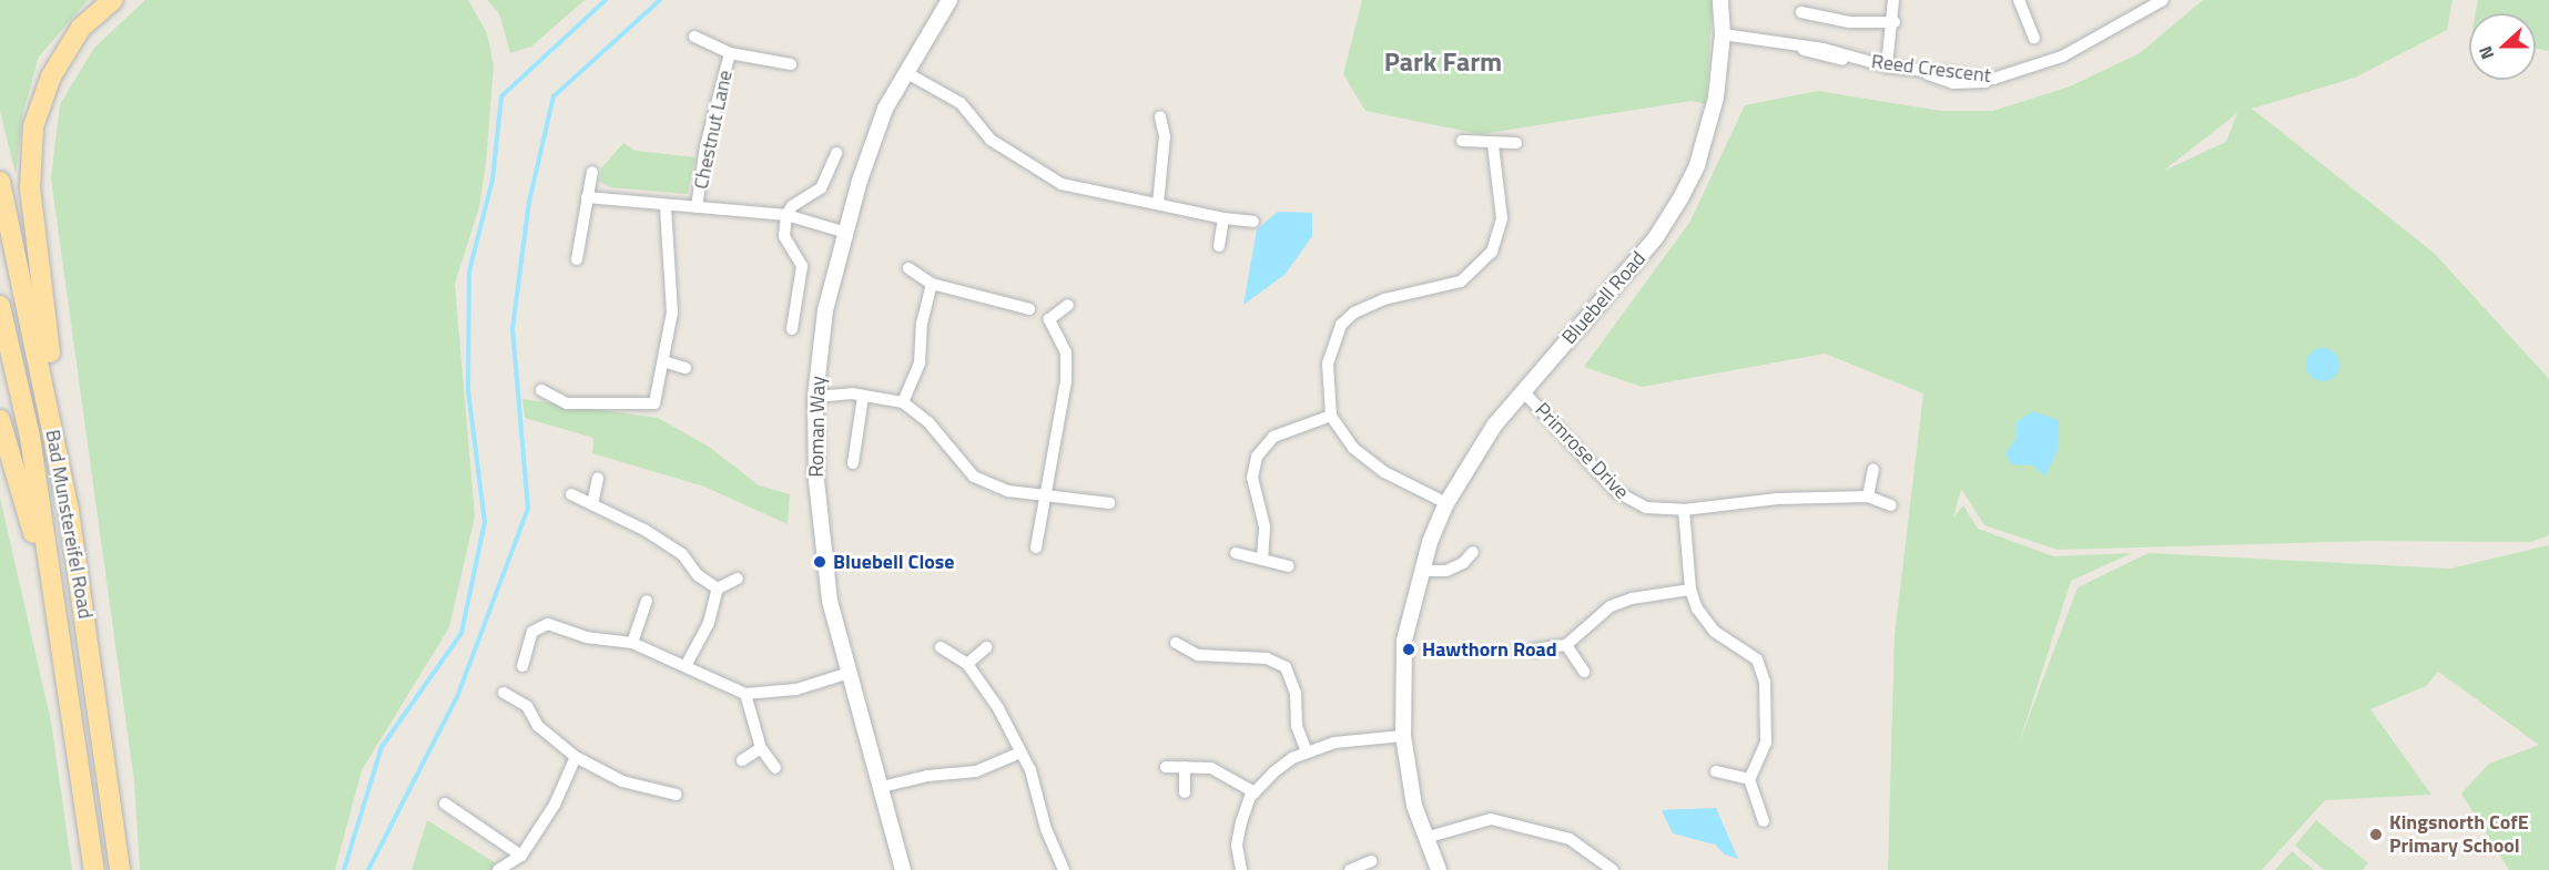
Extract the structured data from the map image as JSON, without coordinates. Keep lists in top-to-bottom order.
{
  "streets": {
    "main road": ["Bad Munstereifel Road"],
    "street": [
      "Reed Crescent",
      "Chestnut Lane",
      "Bluebell Road",
      "Roman Way",
      "Primrose Drive"
    ]
  },
  "crossings": [
    ["Reed Crescent", "Bluebell Road"],
    ["Chestnut Lane", "Roman Way"],
    ["Bluebell Road", "Primrose Drive"]
  ],
  "districts": ["Park Farm"],
  "places": ["Bluebell Close", "Hawthorn Road", "Kingsnorth CofE Primary School"],
  "north": "left"
}
